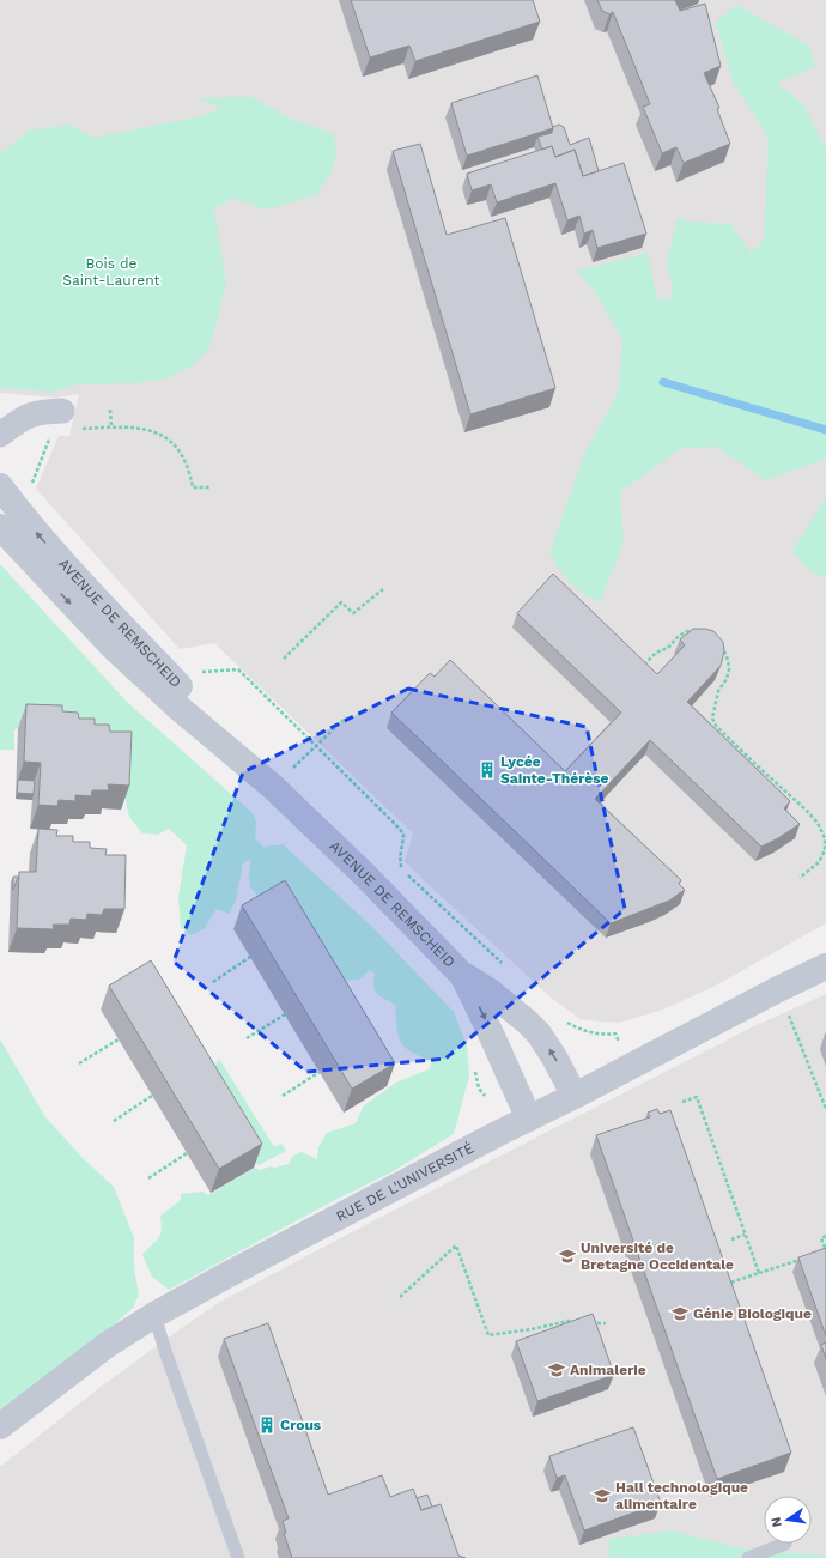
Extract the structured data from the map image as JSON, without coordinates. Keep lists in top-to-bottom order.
{
  "streets": {
    "street": ["AVENUE DE REMSCHEID", "RUE DE L'UNIVERSITÉ"]
  },
  "crossings": [
    ["AVENUE DE REMSCHEID", "RUE DE L'UNIVERSITÉ"]
  ],
  "parks": ["Bois de Saint-Laurent"],
  "places": {
    "building": ["Lycée Sainte-Thérèse", "Crous"],
    "school or university": [
      "Université de Bretagne Occidentale",
      "Génie Biologique",
      "Animalerie",
      "Hall technologique alimentaire"
    ]
  },
  "north": "left"
}
